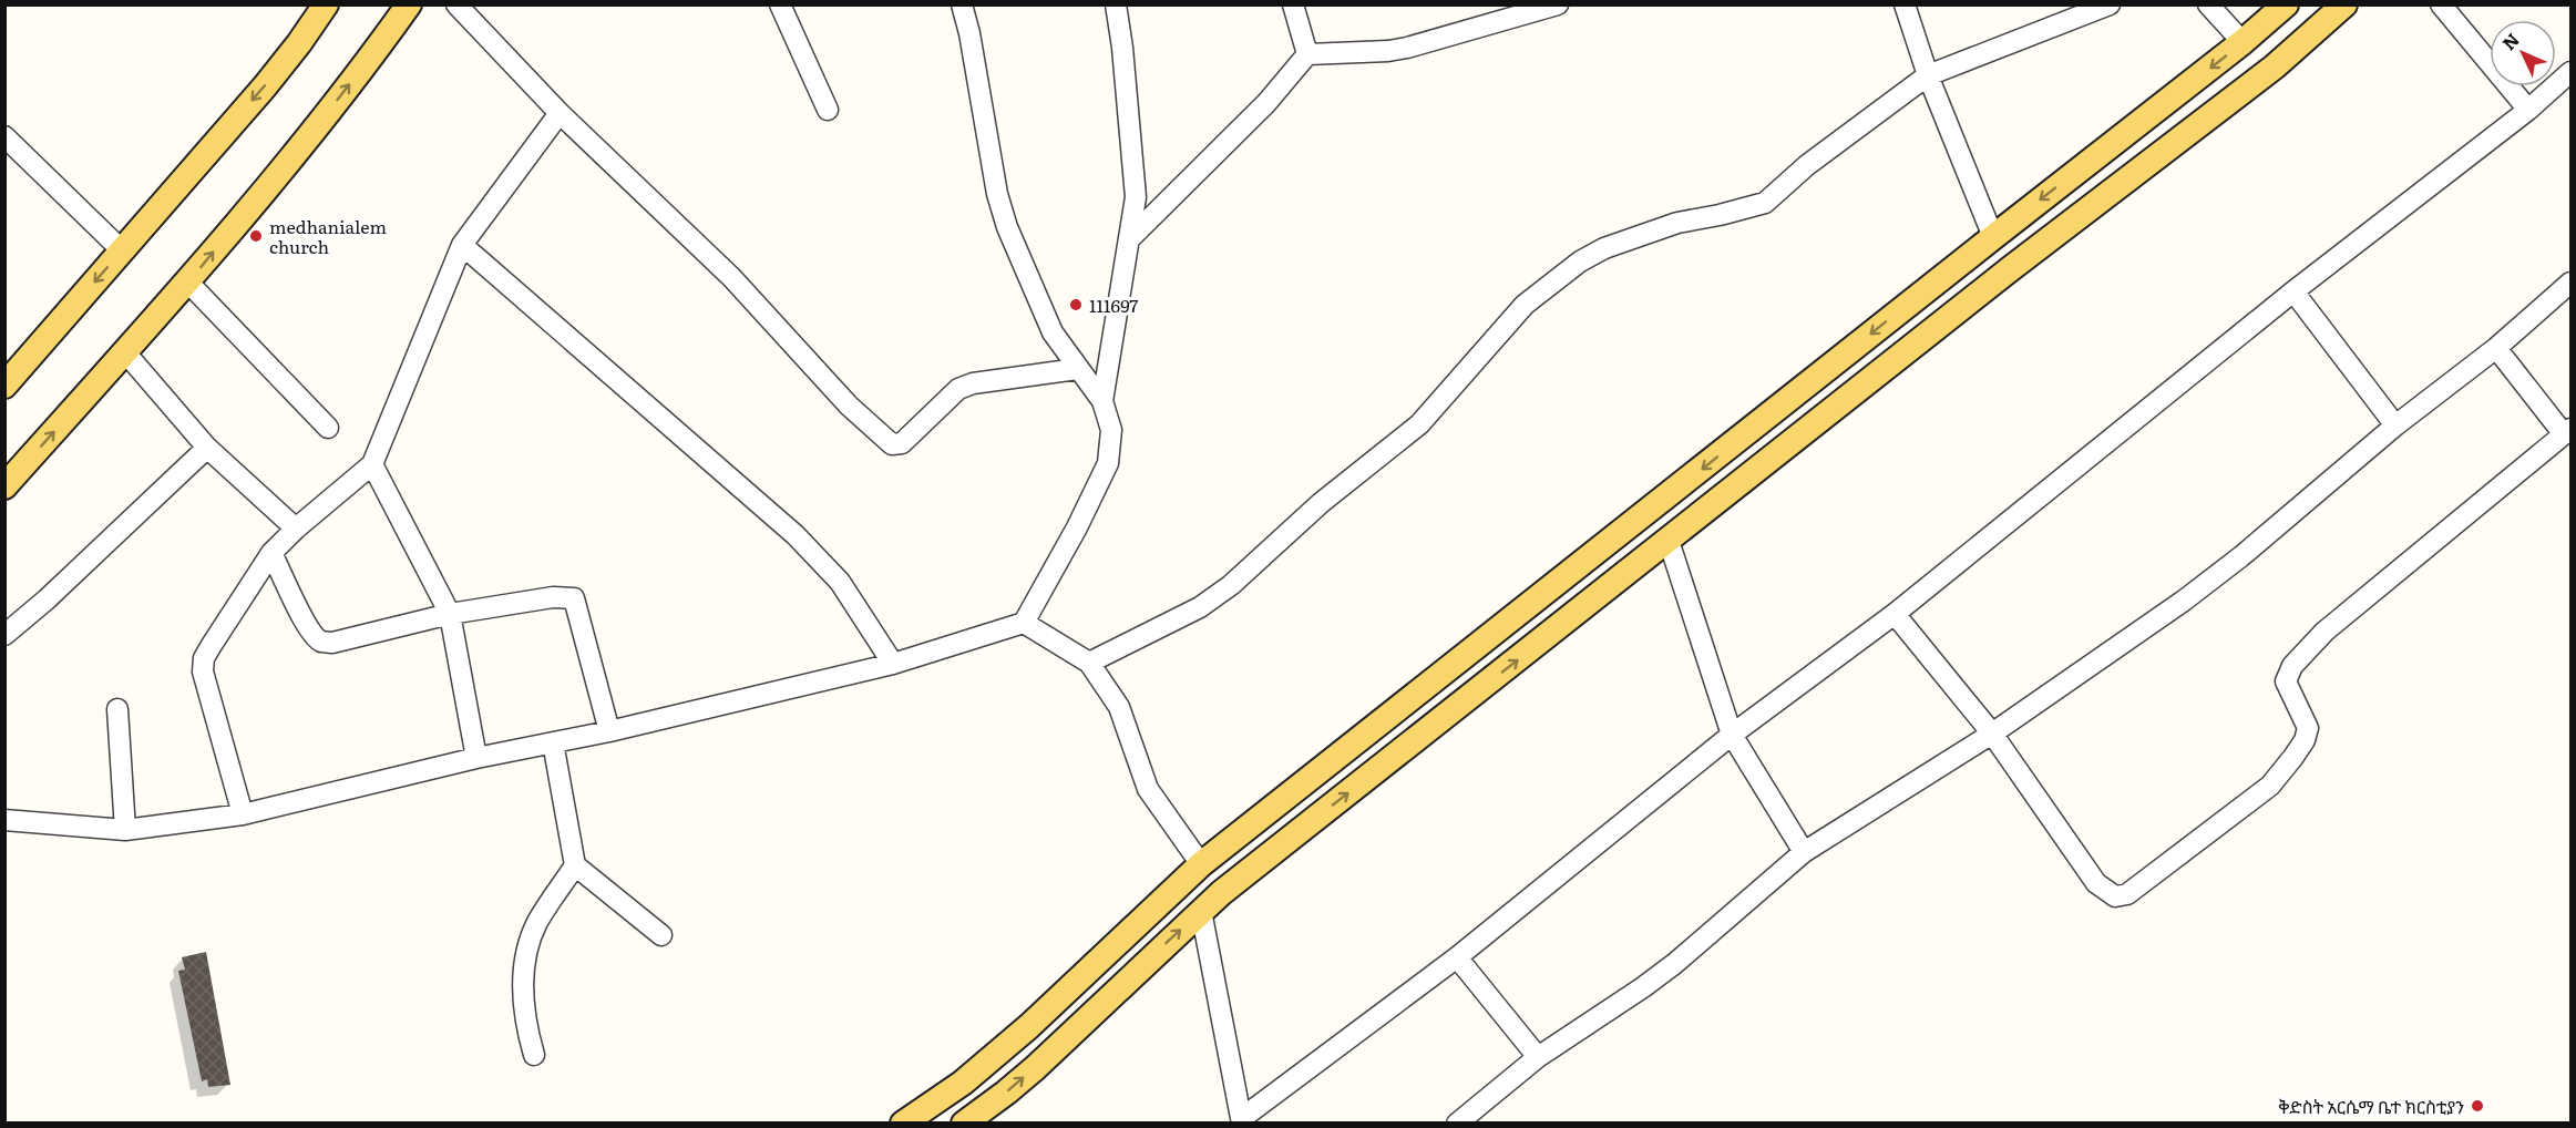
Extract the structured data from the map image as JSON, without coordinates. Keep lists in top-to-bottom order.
{
  "places": ["medhanialem church", "111697", "ቅድስት አርሴማ ቤተ ክርስቲያን"],
  "north": "top left"
}
